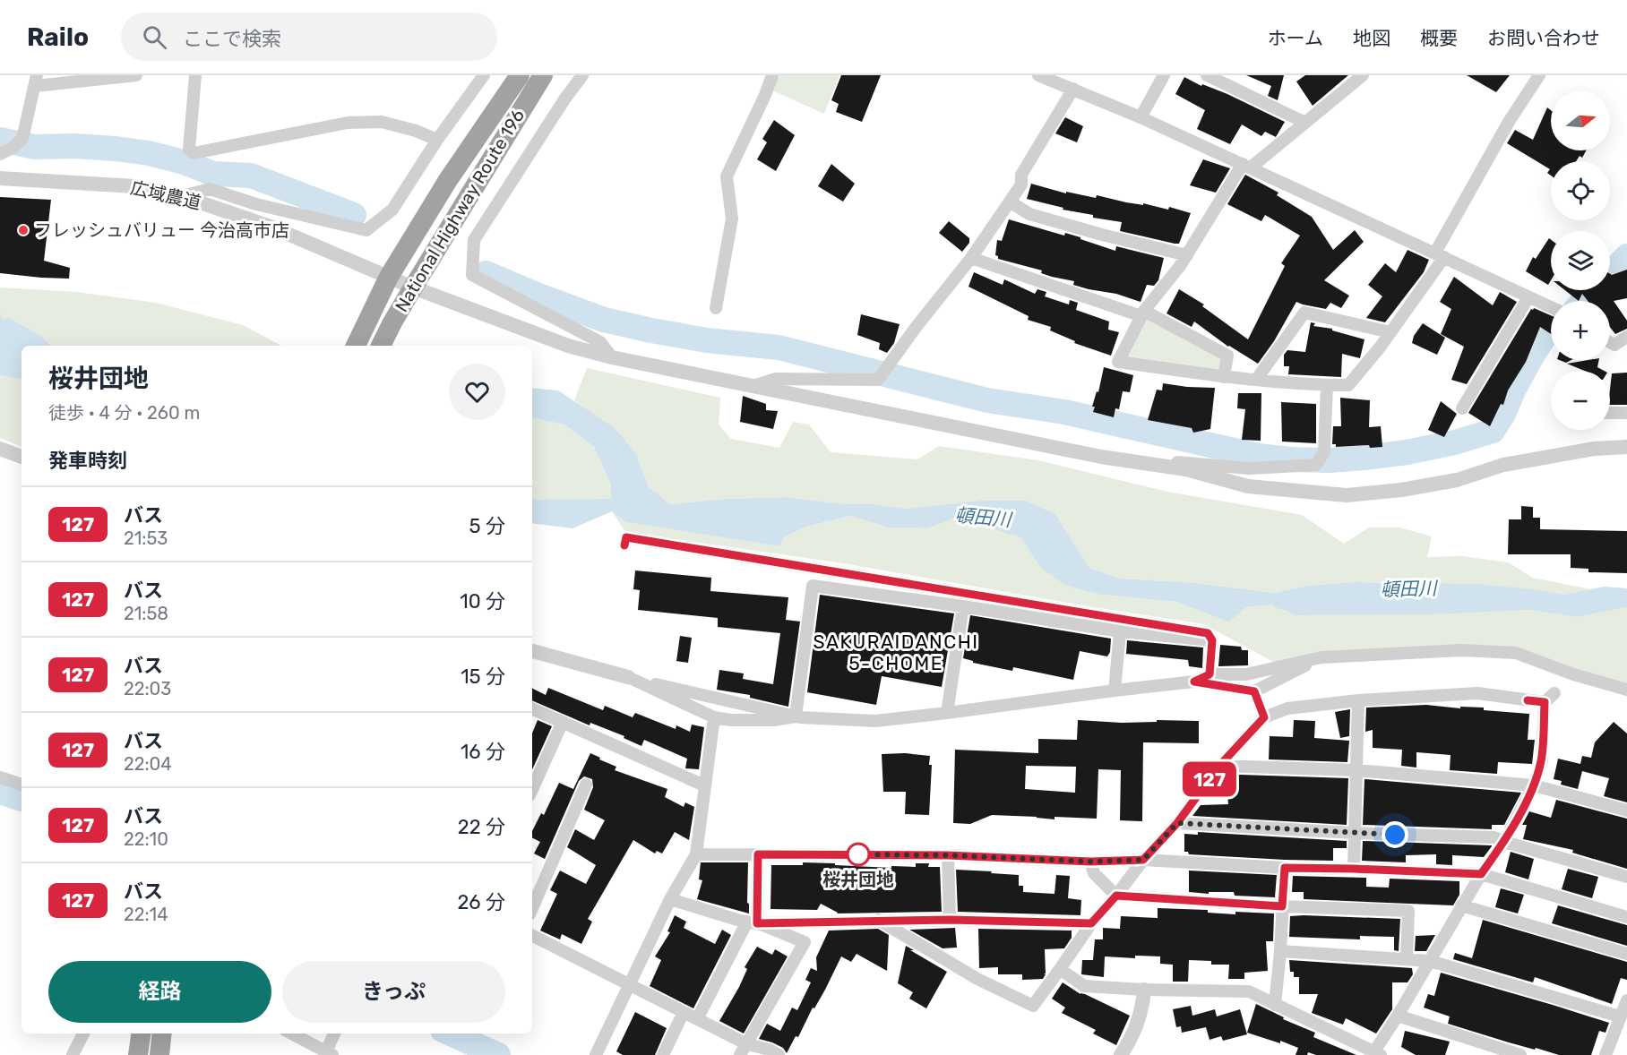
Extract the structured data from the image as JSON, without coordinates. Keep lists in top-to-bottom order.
{
  "streets": {
    "highway": ["National Highway Route 196"],
    "street": ["広域農道"]
  },
  "crossings": [
    ["広域農道", "National Highway Route 196"]
  ],
  "districts": ["SAKURAIDANCHI 5-CHOME"],
  "water": ["頓田川"],
  "places": ["フレッシュバリュー 今治高市店", "桜井団地"],
  "lines": ["bus line 127"],
  "north": "right",
  "page": {
    "header": "Railo",
    "search": "ここで検索",
    "nav": [
      "ホーム",
      "地図",
      "概要",
      "お問い合わせ"
    ],
    "on_map": "127",
    "map_buttons": ["+", "−"],
    "heading": [
      ["桜井団地", "徒歩 · 4 分 · 260 m"],
      "発車時刻"
    ],
    "list": [
      {
        "mark": "127",
        "name": "バス",
        "note": "21:53",
        "value": "5 分"
      },
      {
        "mark": "127",
        "name": "バス",
        "note": "21:58",
        "value": "10 分"
      },
      {
        "mark": "127",
        "name": "バス",
        "note": "22:03",
        "value": "15 分"
      },
      {
        "mark": "127",
        "name": "バス",
        "note": "22:04",
        "value": "16 分"
      },
      {
        "mark": "127",
        "name": "バス",
        "note": "22:10",
        "value": "22 分"
      },
      {
        "mark": "127",
        "name": "バス",
        "note": "22:14",
        "value": "26 分"
      }
    ],
    "buttons": ["経路", "きっぷ"]
  }
}
